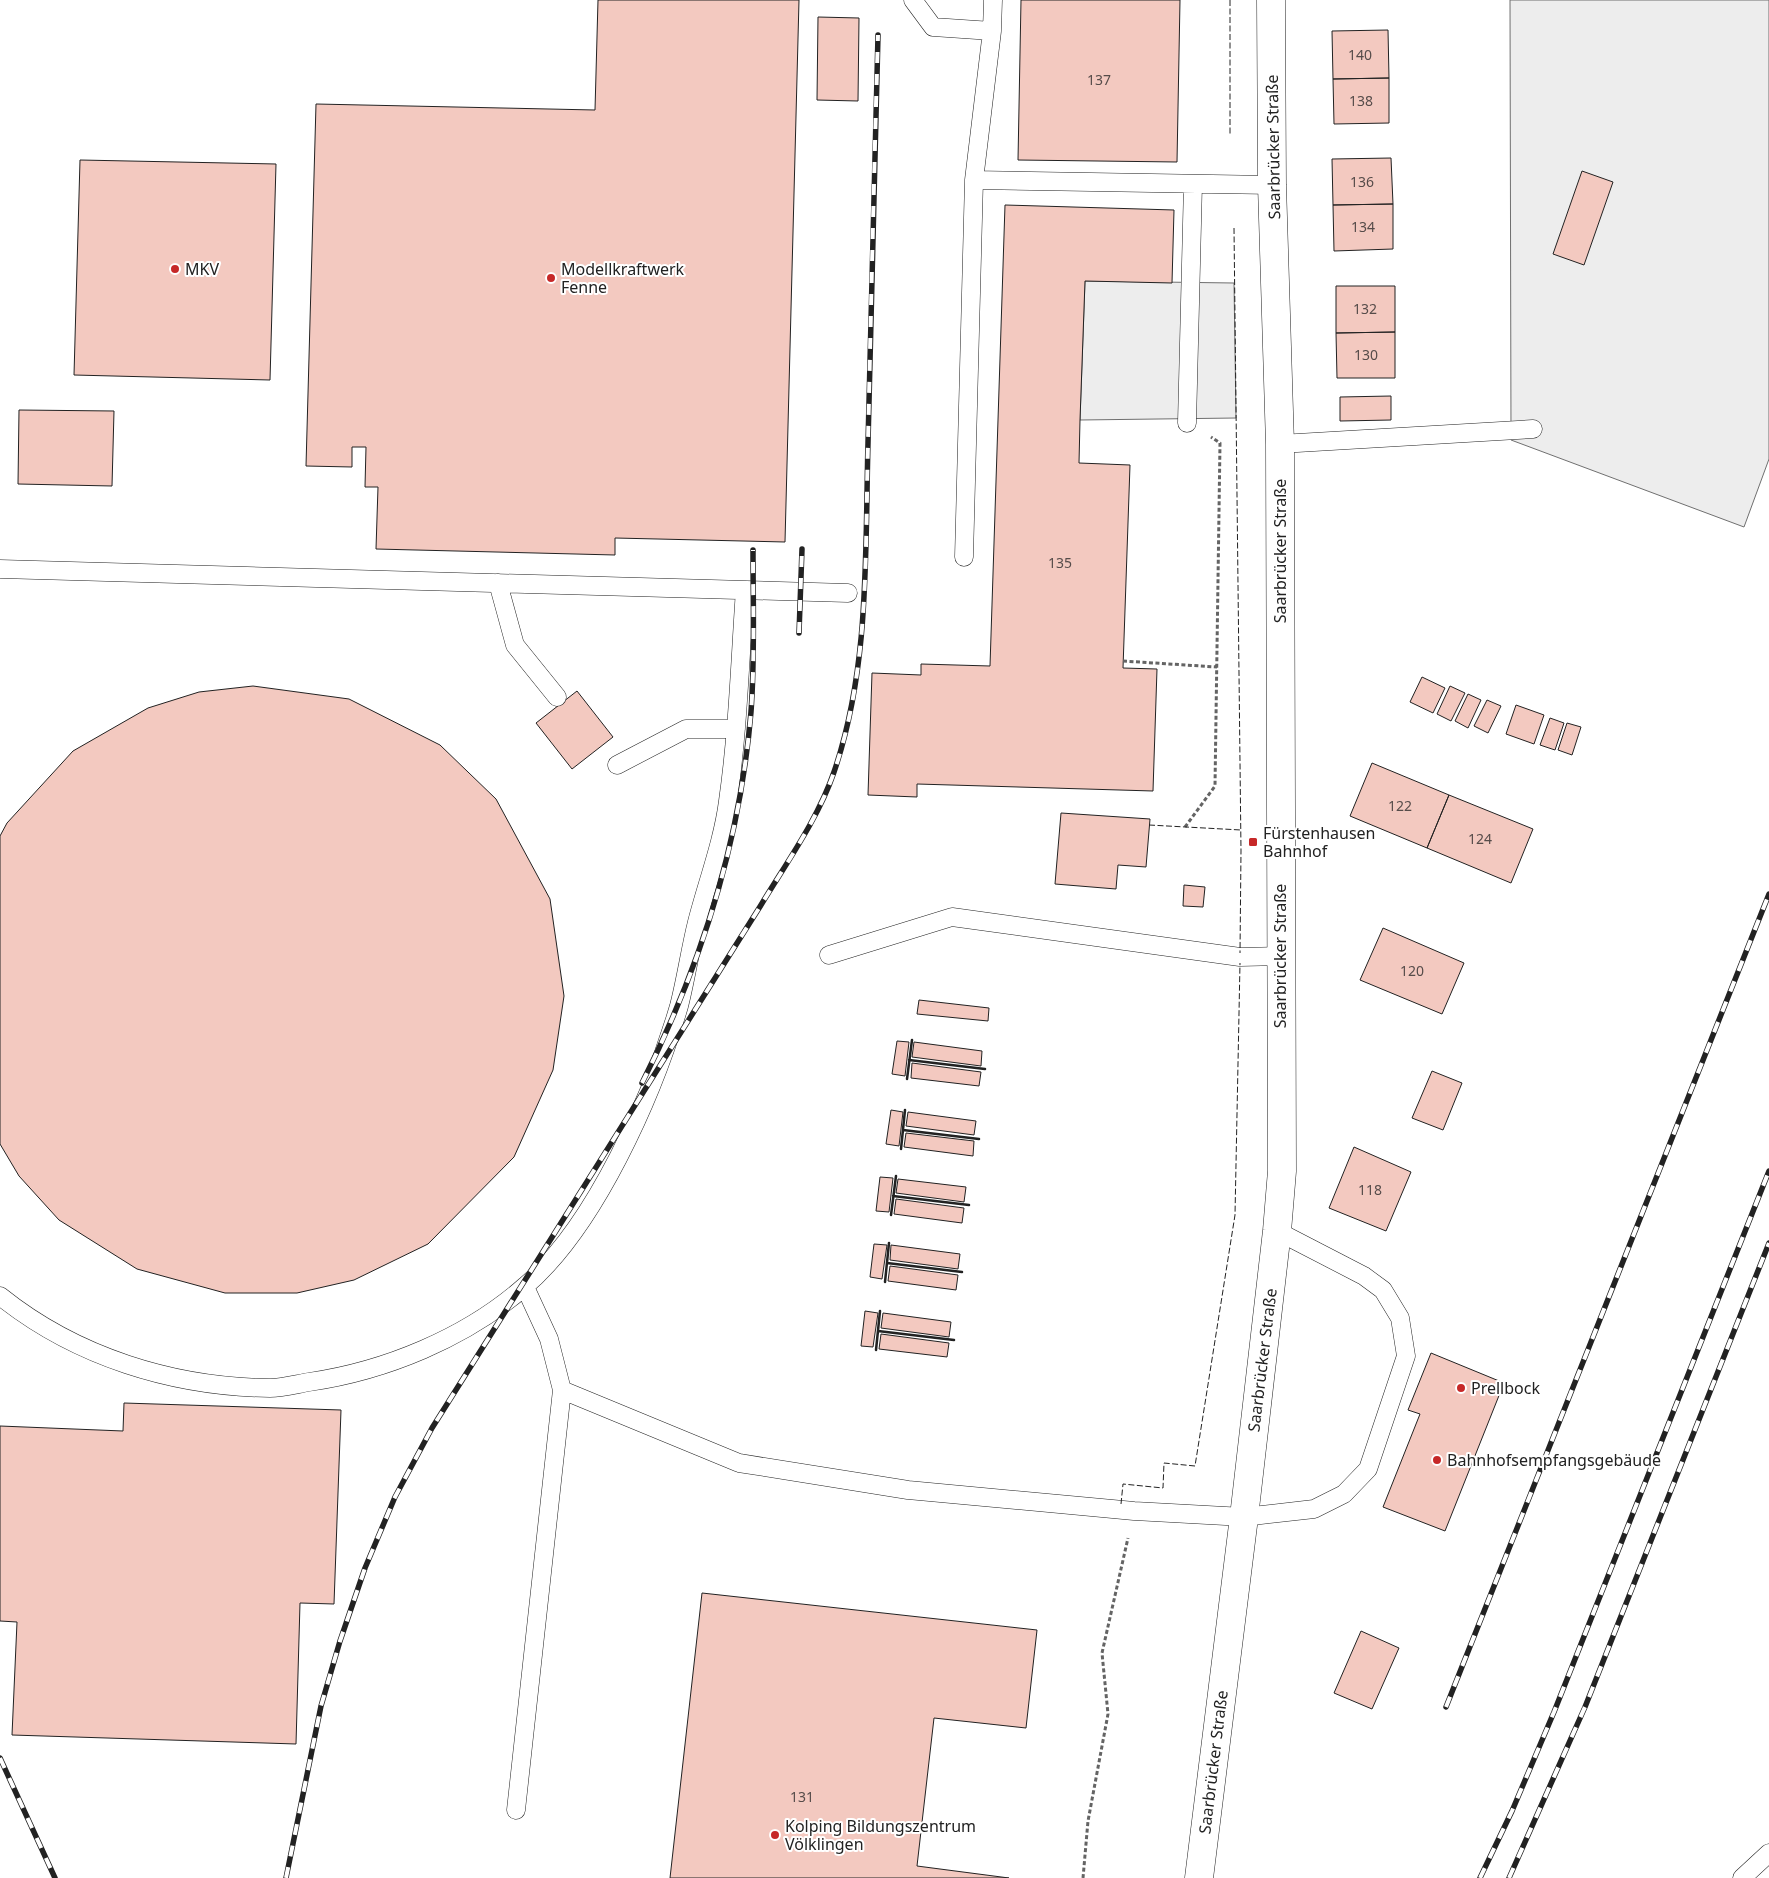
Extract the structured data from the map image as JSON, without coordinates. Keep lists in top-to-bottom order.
{
  "streets": {
    "street": ["Saarbrücker Straße"]
  },
  "places": {
    "other": [
      "MKV",
      "Modellkraftwerk Fenne",
      "Prellbock",
      "Bahnhofsempfangsgebäude",
      "Kolping Bildungszentrum Völklingen"
    ],
    "transit": ["Fürstenhausen Bahnhof"]
  },
  "house_numbers": [
    "140",
    "137",
    "138",
    "136",
    "134",
    "132",
    "130",
    "135",
    "122",
    "124",
    "120",
    "118",
    "131"
  ]
}
